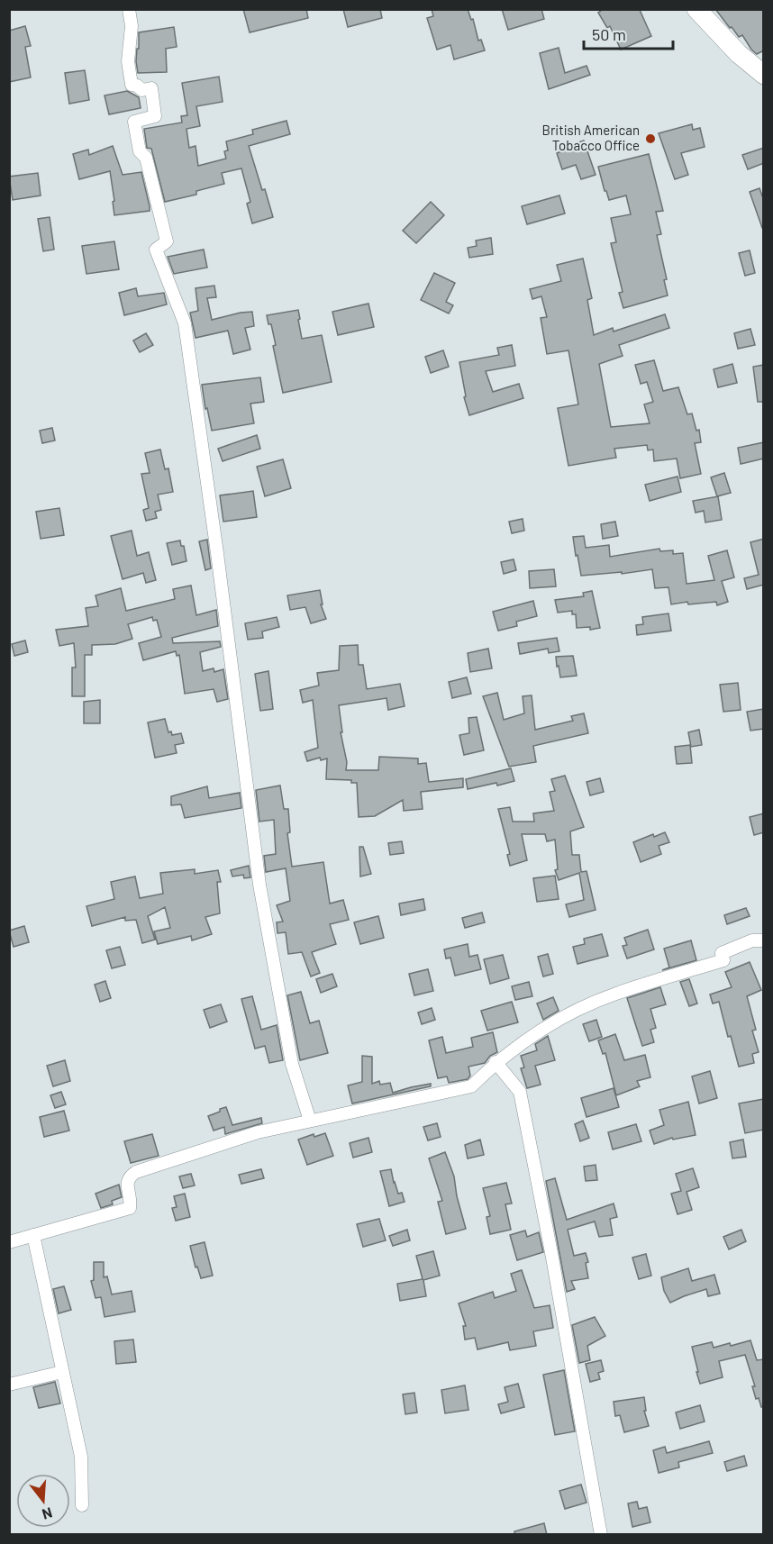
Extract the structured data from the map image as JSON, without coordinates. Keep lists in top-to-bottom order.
{
  "places": ["British American Tobacco Office"],
  "scale_bar": "50 m",
  "north": "bottom"
}
